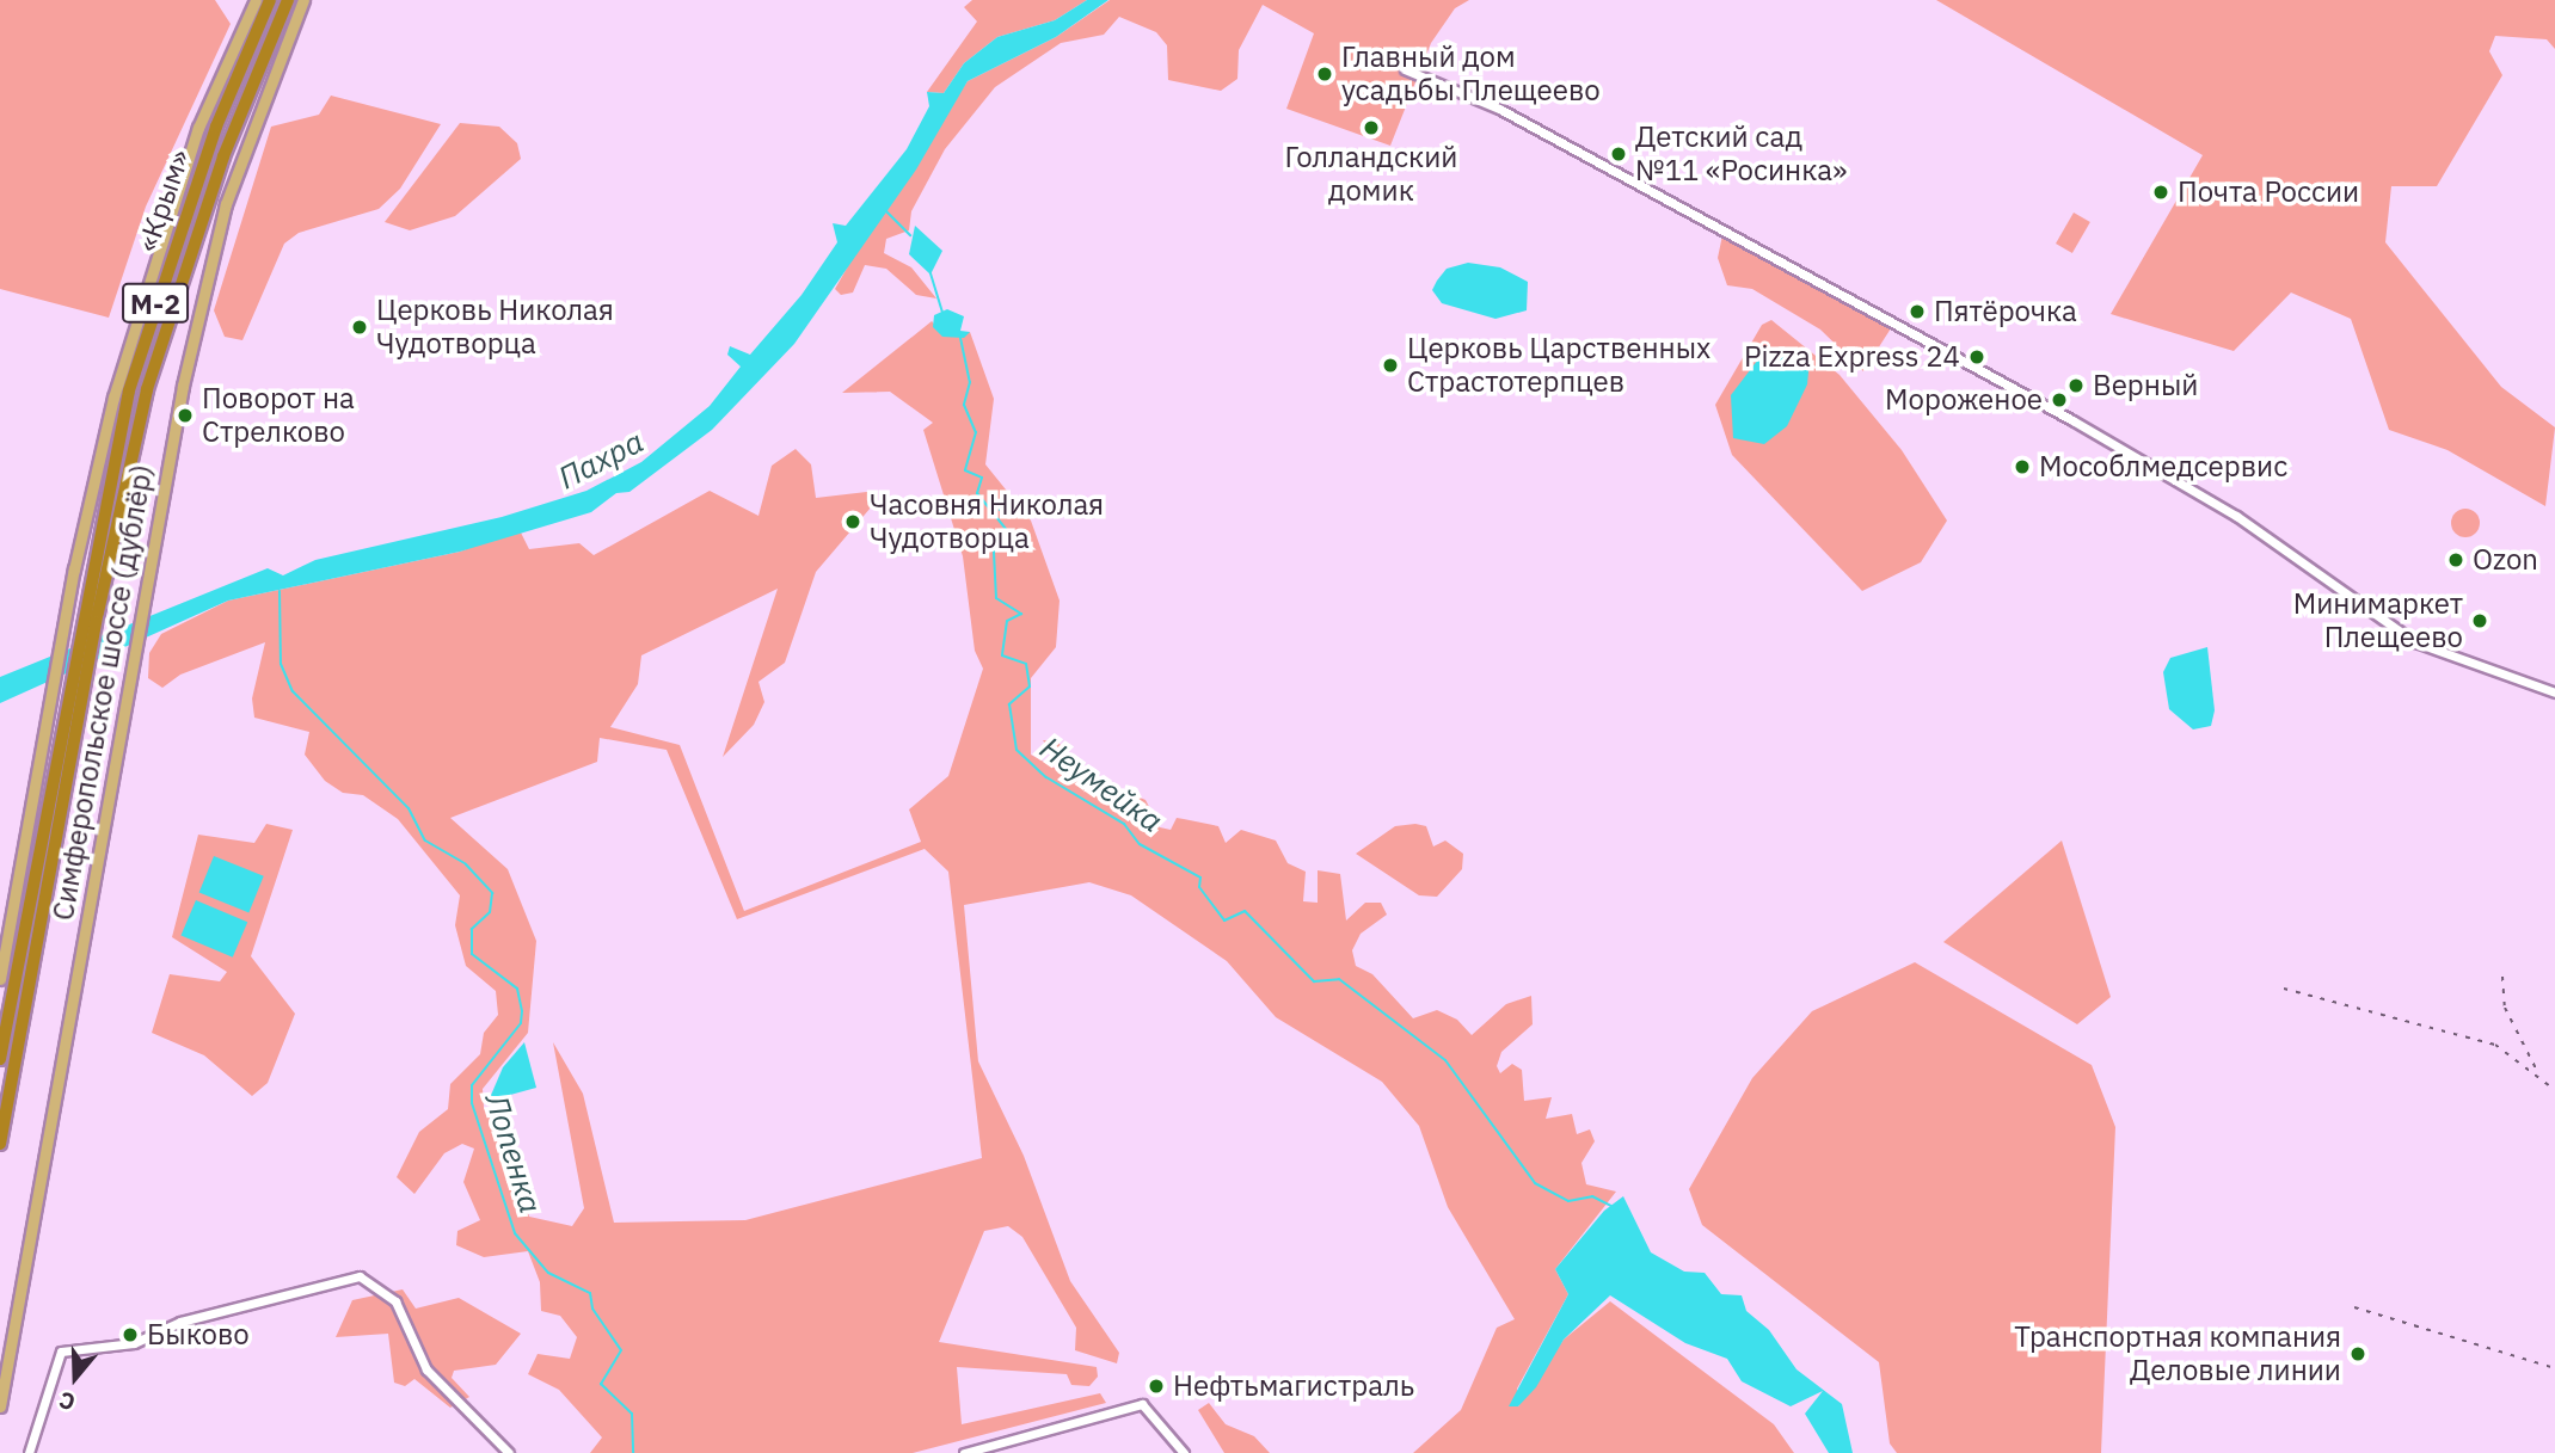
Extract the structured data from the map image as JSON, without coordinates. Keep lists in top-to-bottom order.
{
  "streets": {
    "highway": ["«Крым»", "М-2"],
    "main road": ["Симферопольское шоссе (дублёр)"]
  },
  "water": ["Пахра", "Неумейка", "Лопенка"],
  "places": [
    "Главный дом усадьбы Плещеево",
    "Голландский домик",
    "Детский сад №11 «Росинка»",
    "Почта России",
    "Пятёрочка",
    "Церковь Николая Чудотворца",
    "Pizza Express 24",
    "Церковь Царственных Страстотерпцев",
    "Верный",
    "Мороженое",
    "Поворот на Стрелково",
    "Мособлмедсервис",
    "Часовня Николая Чудотворца",
    "Ozon",
    "Минимаркет Плещеево",
    "Быково",
    "Транспортная компания Деловые линии",
    "Нефтьмагистраль"
  ],
  "north": "bottom"
}
